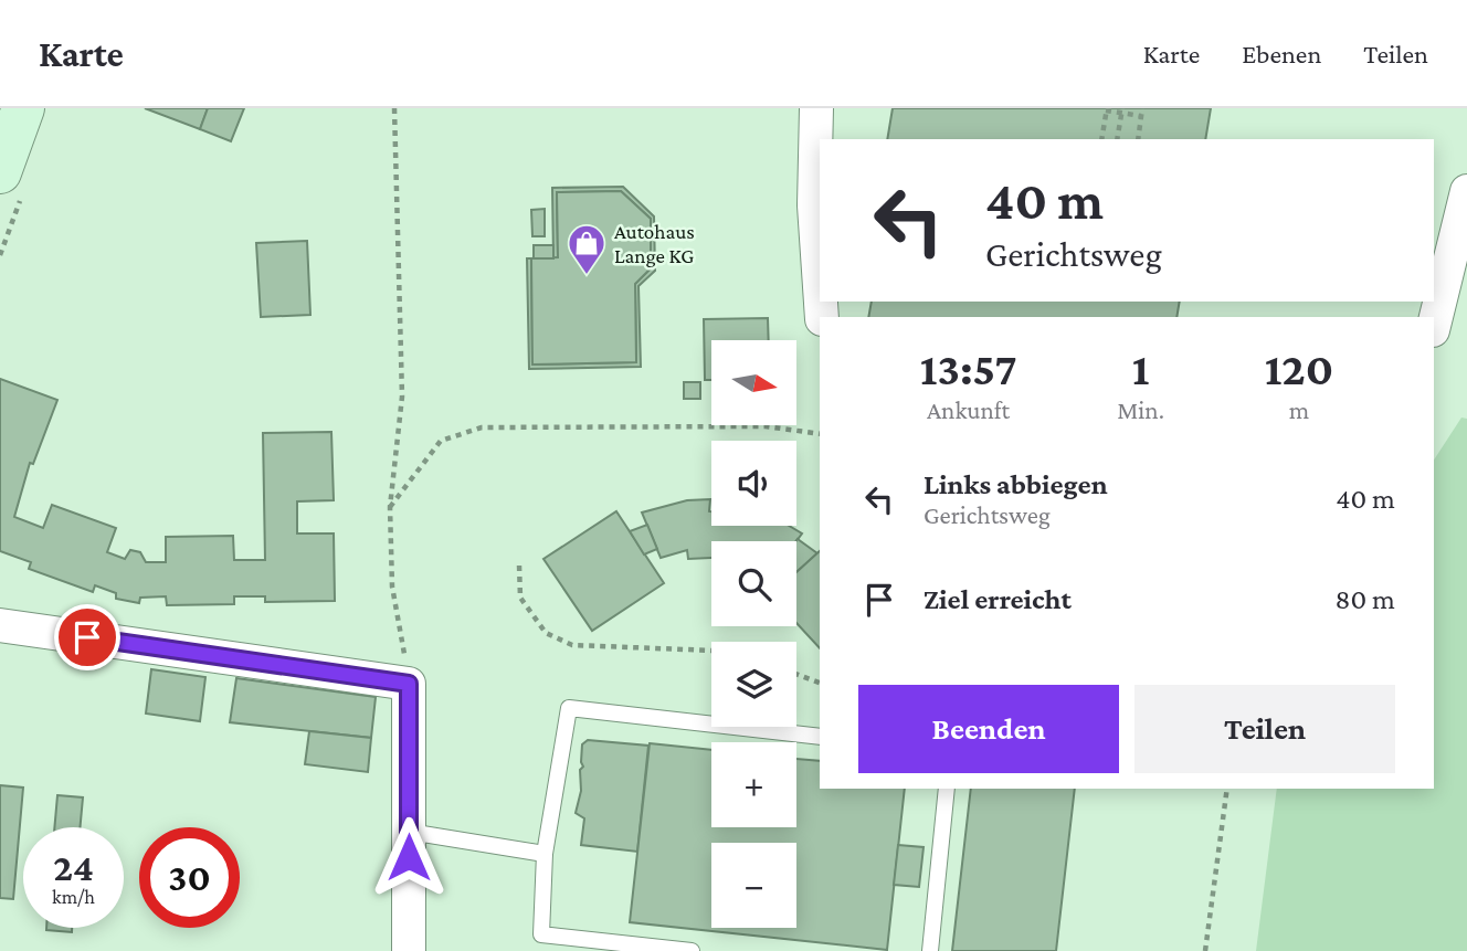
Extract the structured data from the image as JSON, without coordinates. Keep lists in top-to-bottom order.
{
  "places": {
    "shop": ["Autohaus Lange KG"]
  },
  "north": "right",
  "page": {
    "header": "Karte",
    "nav": ["Karte", "Ebenen", "Teilen"],
    "turn": ["40 m", "Gerichtsweg"],
    "eta": [
      "13:57",
      "Ankunft",
      "1",
      "Min.",
      "120",
      "m"
    ],
    "map_buttons": ["+", "−"],
    "list": [
      {
        "name": "Links abbiegen",
        "note": "Gerichtsweg",
        "value": "40 m"
      },
      {
        "name": "Ziel erreicht",
        "value": "80 m"
      }
    ],
    "buttons": ["Beenden", "Teilen"],
    "speed": "24 km/h",
    "limit": "30"
  }
}
